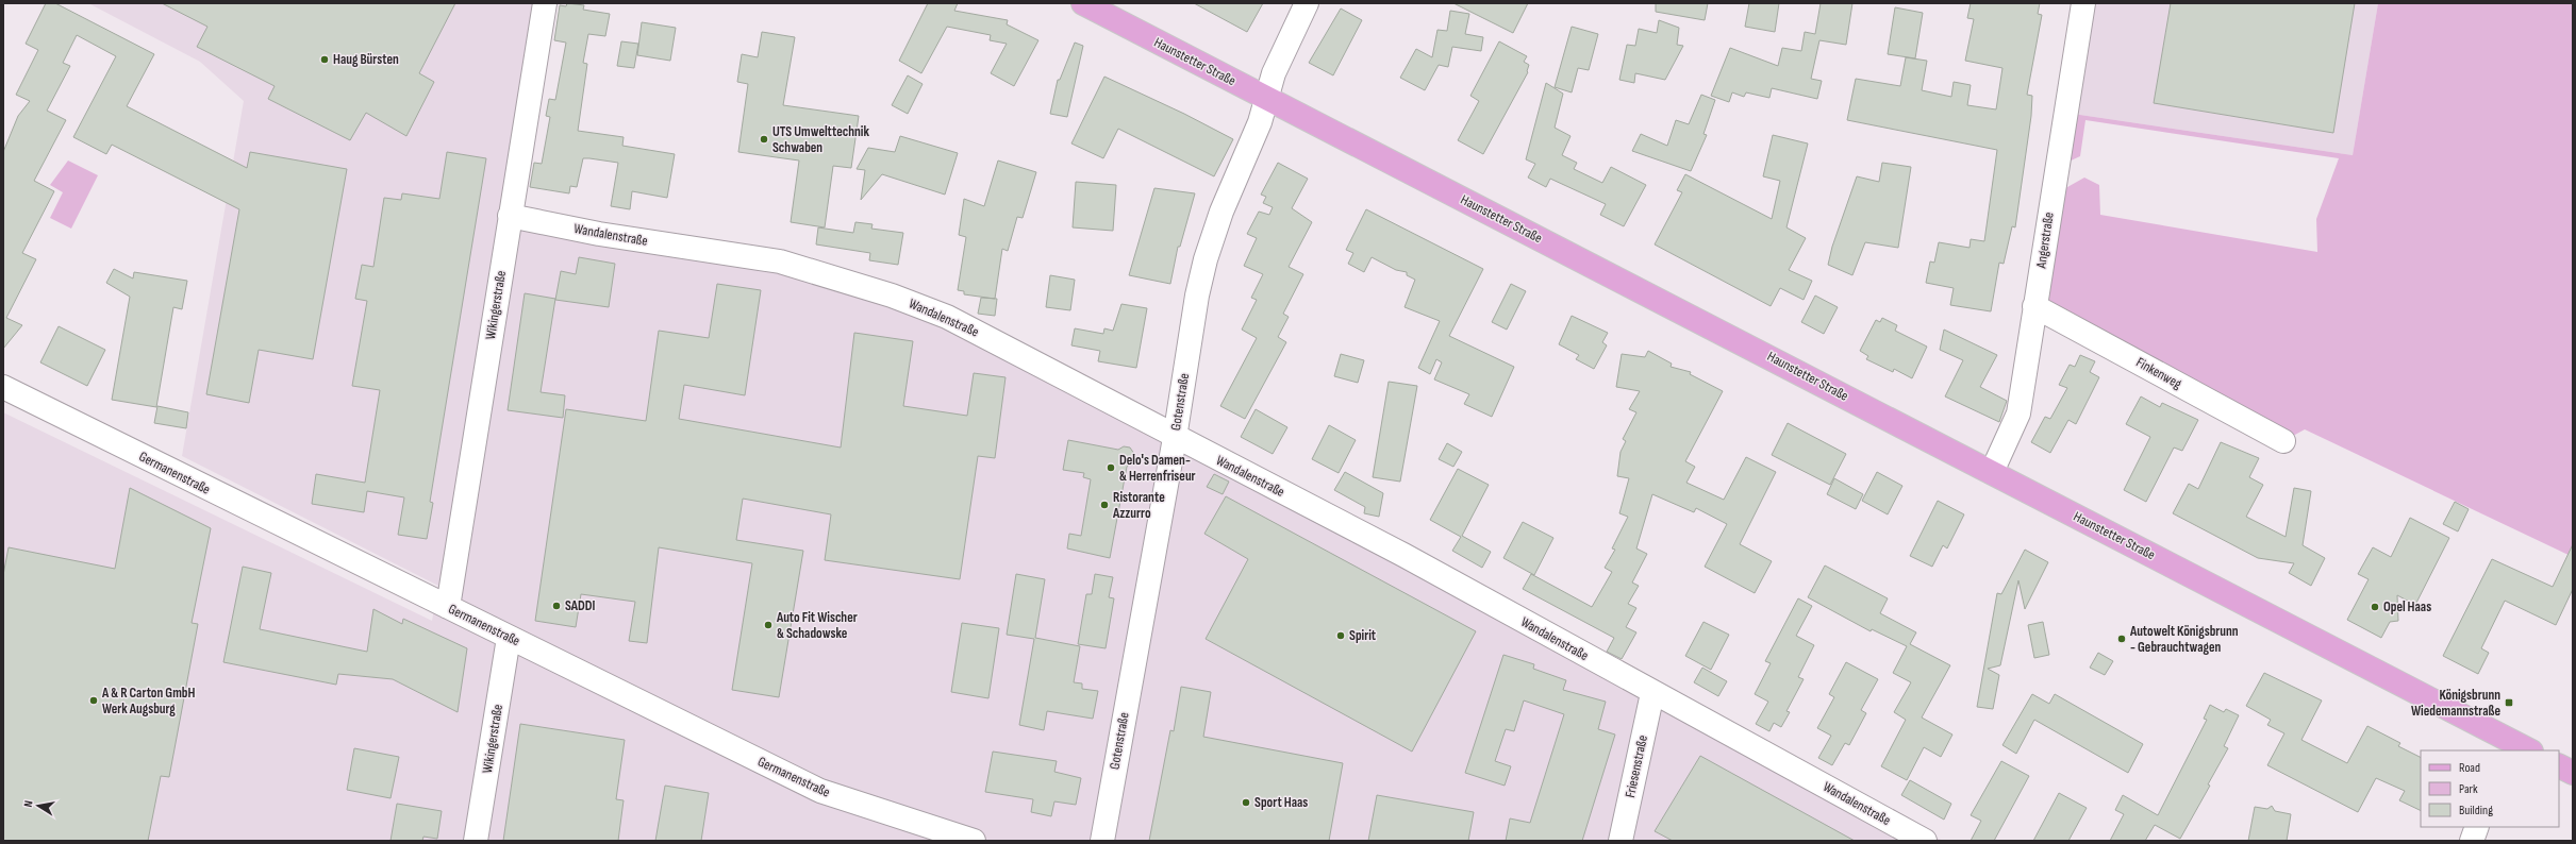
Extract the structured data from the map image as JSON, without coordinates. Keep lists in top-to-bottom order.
{
  "streets": {
    "main road": ["Haunstetter Straße"],
    "street": [
      "Wandalenstraße",
      "Angerstraße",
      "Wikingerstraße",
      "Finkenweg",
      "Gotenstraße",
      "Germanenstraße",
      "Friesenstraße"
    ]
  },
  "crossings": [
    ["Haunstetter Straße", "Angerstraße"],
    ["Haunstetter Straße", "Gotenstraße"],
    ["Wandalenstraße", "Wikingerstraße"],
    ["Wandalenstraße", "Gotenstraße"],
    ["Wandalenstraße", "Friesenstraße"],
    ["Angerstraße", "Finkenweg"],
    ["Wikingerstraße", "Germanenstraße"]
  ],
  "places": {
    "other": [
      "Haug Bürsten",
      "UTS Umwelttechnik Schwaben",
      "Delo's Damen- & Herrenfriseur",
      "Ristorante Azzurro",
      "SADDI",
      "Opel Haas",
      "Auto Fit Wischer & Schadowske",
      "Spirit",
      "Autowelt Königsbrunn - Gebrauchtwagen",
      "A & R Carton GmbH Werk Augsburg",
      "Sport Haas"
    ],
    "transit": ["Königsbrunn Wiedemannstraße"]
  },
  "legend": ["Road", "Park", "Building"],
  "north": "left"
}
